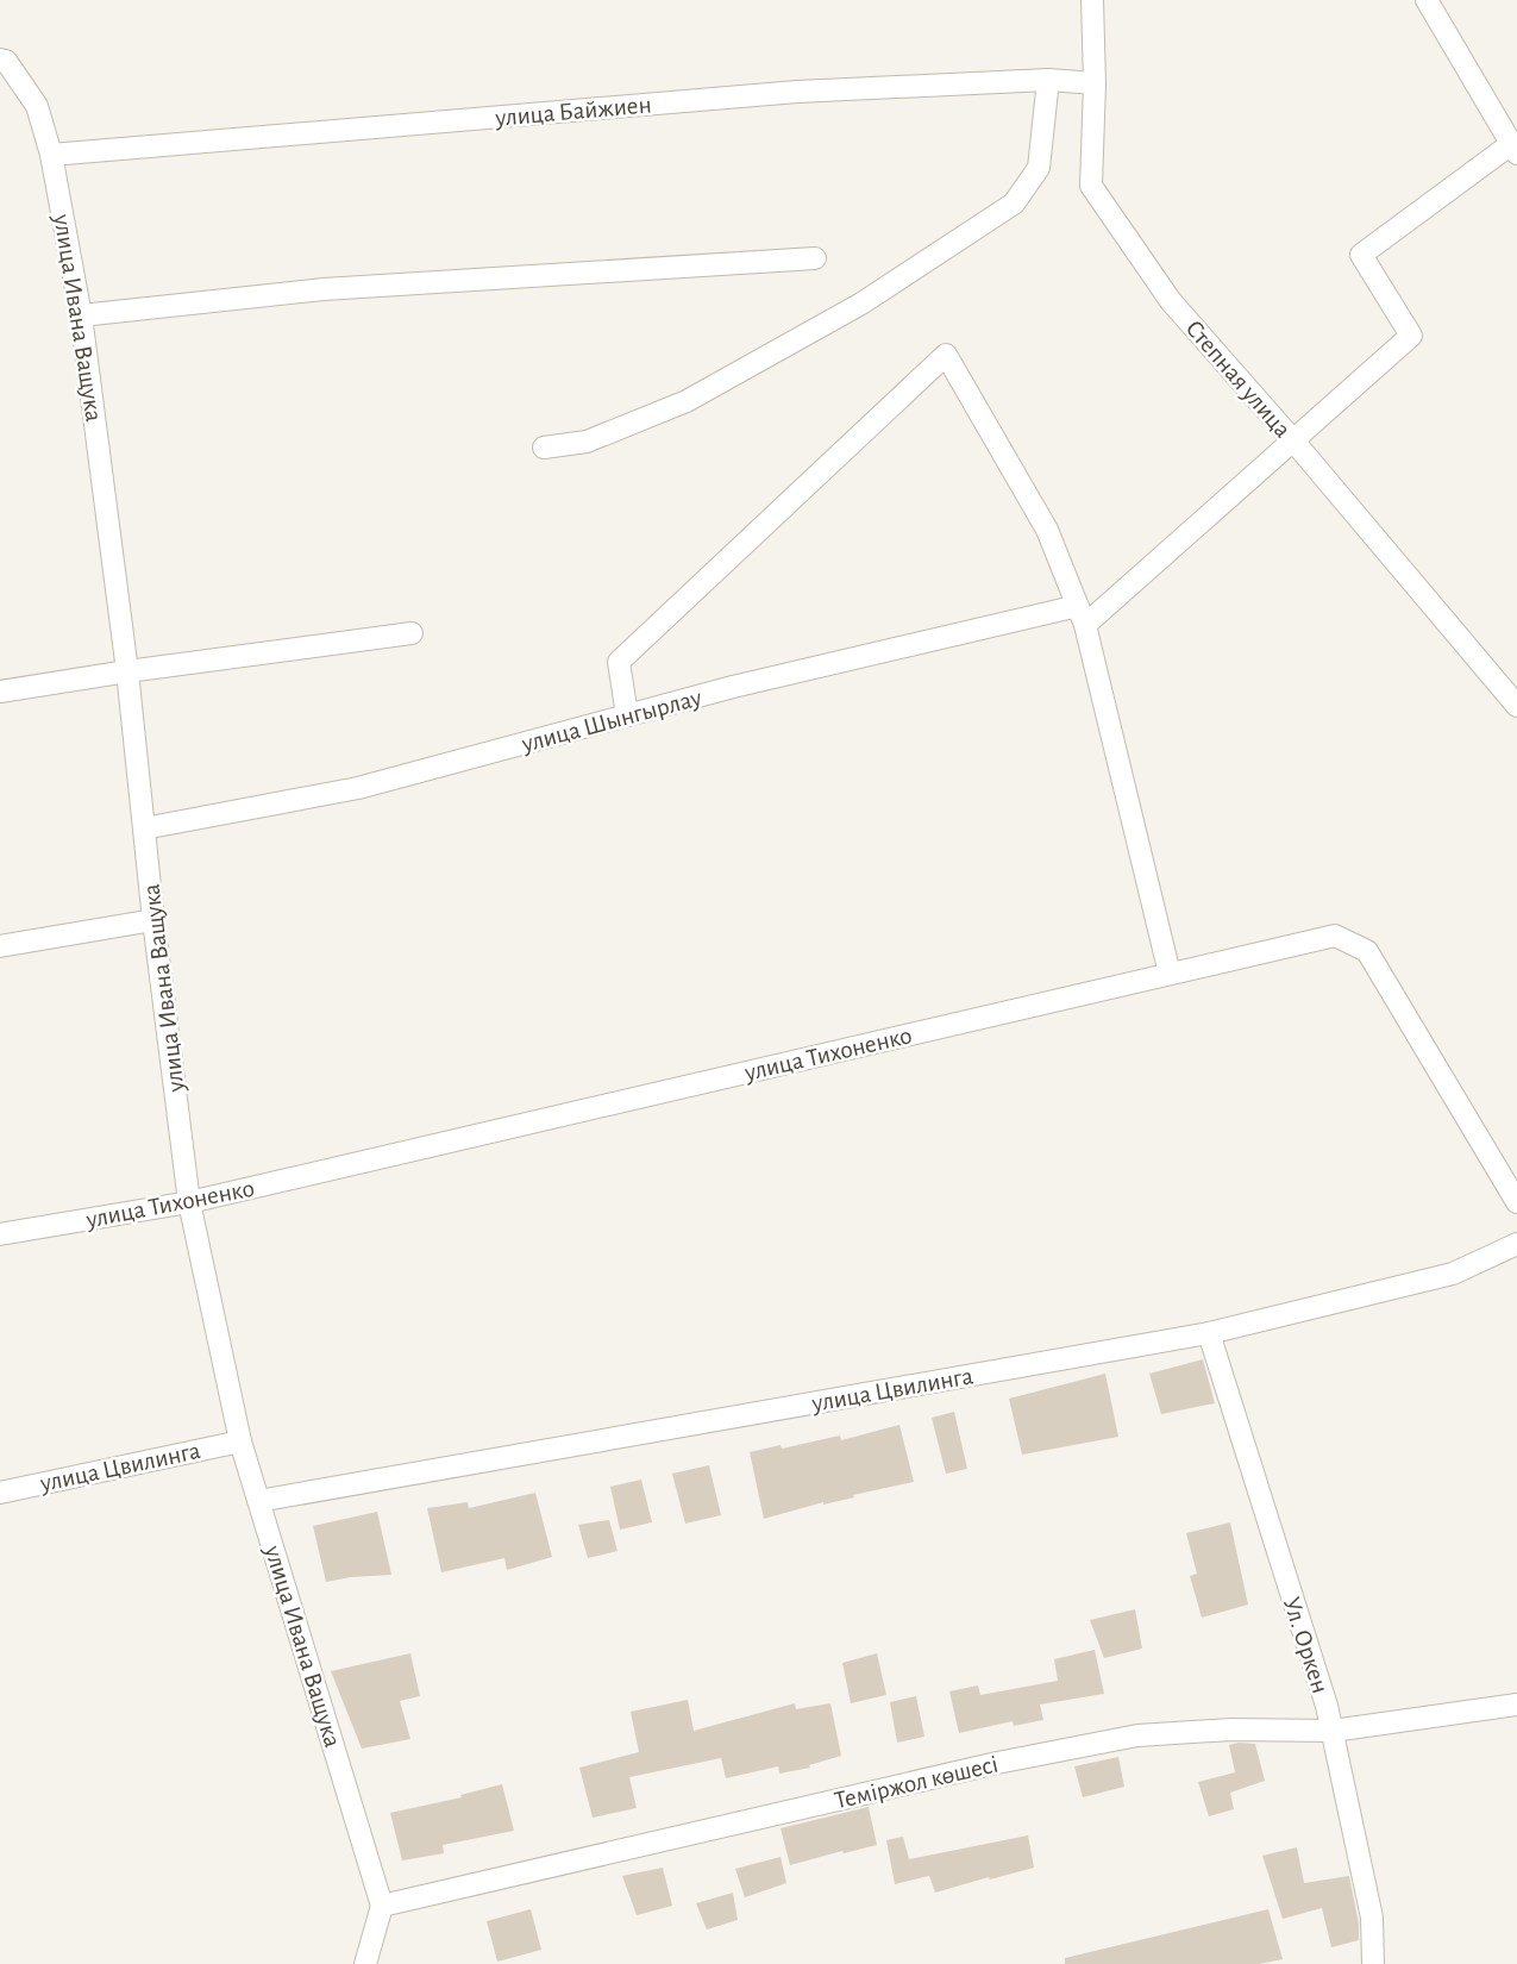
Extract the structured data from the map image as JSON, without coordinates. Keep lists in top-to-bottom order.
{
  "streets": {
    "street": [
      "улица Байжиен",
      "улица Ивана Ващука",
      "Степная улица",
      "улица Шынгырлау",
      "улица Тихоненко",
      "улица Цвилинга",
      "Ул. Оркен",
      "Теміржол көшесі"
    ]
  },
  "crossings": [
    ["улица Байжиен", "улица Ивана Ващука"],
    ["улица Байжиен", "Степная улица"],
    ["улица Ивана Ващука", "улица Шынгырлау"],
    ["улица Ивана Ващука", "улица Тихоненко"],
    ["улица Ивана Ващука", "улица Цвилинга"],
    ["улица Ивана Ващука", "Теміржол көшесі"],
    ["улица Цвилинга", "Ул. Оркен"],
    ["Ул. Оркен", "Теміржол көшесі"]
  ]
}
